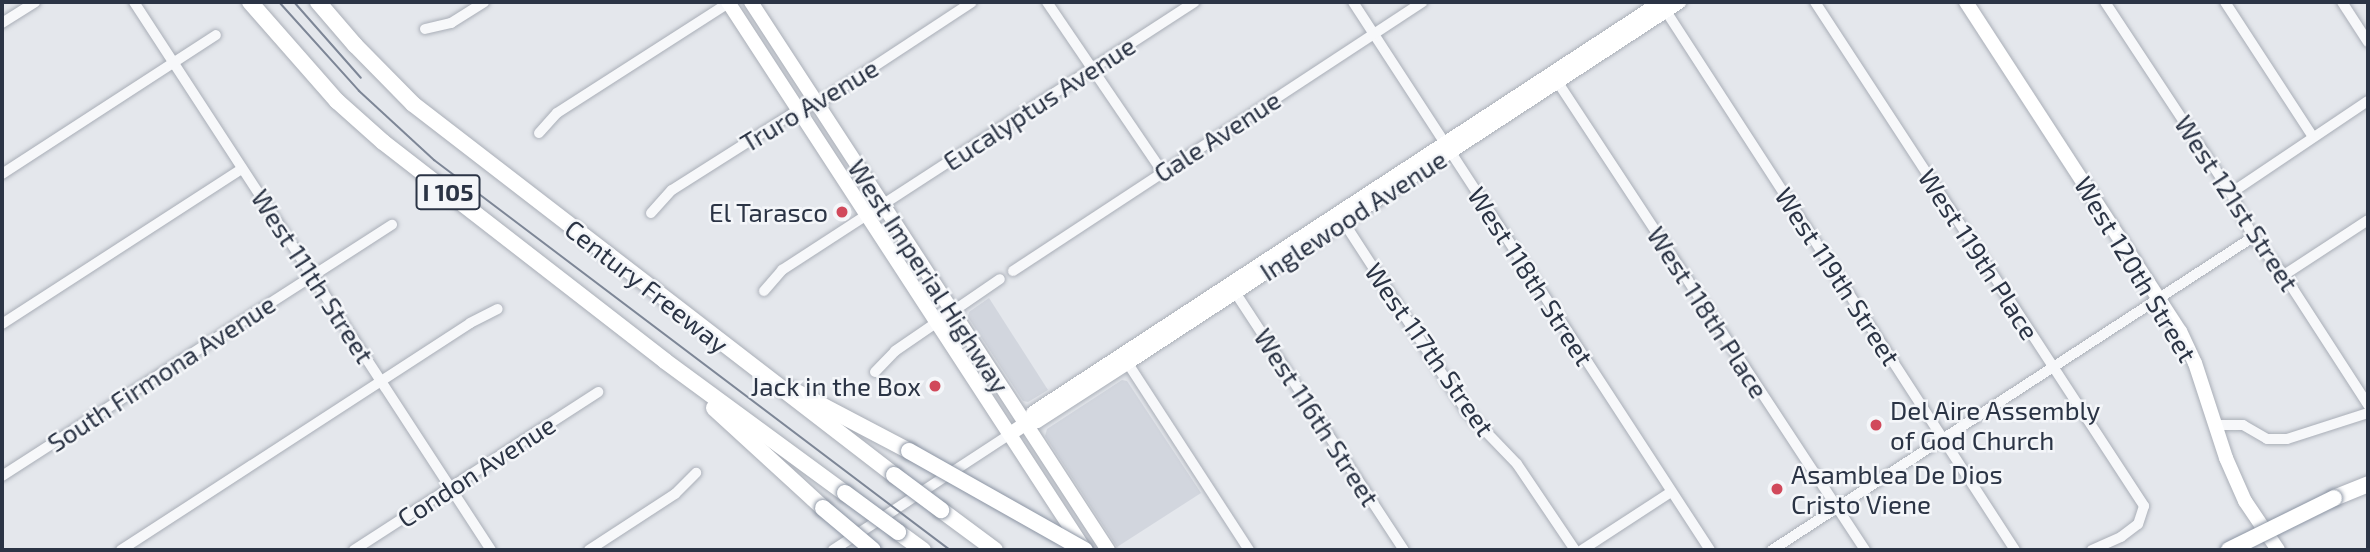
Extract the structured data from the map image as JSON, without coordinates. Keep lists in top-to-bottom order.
{
  "streets": {
    "highway": ["I 105", "Century Freeway"],
    "main road": ["Inglewood Avenue", "West 120th Street", "West Imperial Highway"],
    "street": [
      "Eucalyptus Avenue",
      "Truro Avenue",
      "Gale Avenue",
      "West 121st Street",
      "West 119th Place",
      "West 111th Street",
      "West 118th Street",
      "West 119th Street",
      "West 118th Place",
      "West 117th Street",
      "South Firmona Avenue",
      "West 116th Street",
      "Condon Avenue"
    ]
  },
  "crossings": [
    ["Eucalyptus Avenue", "West Imperial Highway"],
    ["Truro Avenue", "West Imperial Highway"],
    ["Gale Avenue", "West 118th Street"],
    ["Inglewood Avenue", "West Imperial Highway"],
    ["Inglewood Avenue", "West 118th Street"],
    ["Inglewood Avenue", "West 119th Street"],
    ["Inglewood Avenue", "West 118th Place"],
    ["Inglewood Avenue", "West 117th Street"],
    ["Inglewood Avenue", "West 116th Street"],
    ["West 111th Street", "South Firmona Avenue"],
    ["West 111th Street", "Condon Avenue"]
  ],
  "places": [
    "El Tarasco",
    "Jack in the Box",
    "Del Aire Assembly of God Church",
    "Asamblea De Dios Cristo Viene"
  ]
}
